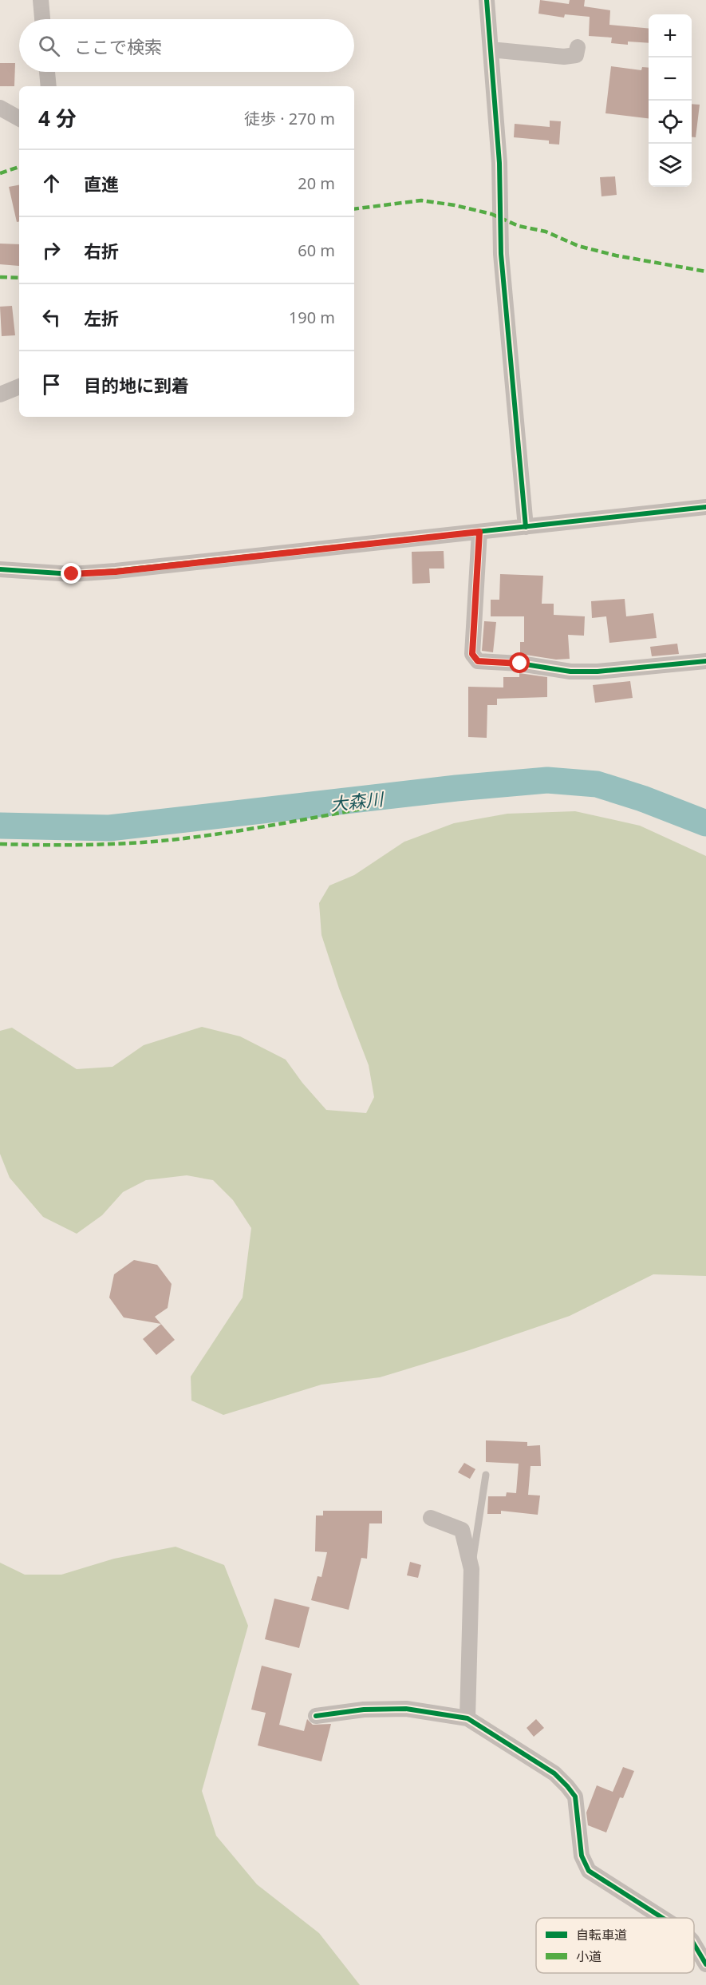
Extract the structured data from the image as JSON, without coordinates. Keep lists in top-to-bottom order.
{
  "water": ["大森川"],
  "legend": ["自転車道", "小道"],
  "page": {
    "map_buttons": ["+", "−"],
    "search": "ここで検索",
    "heading": ["4 分", "徒歩 · 270 m"],
    "list": [
      ["直進", "20 m"],
      ["右折", "60 m"],
      ["左折", "190 m"],
      "目的地に到着"
    ]
  }
}
